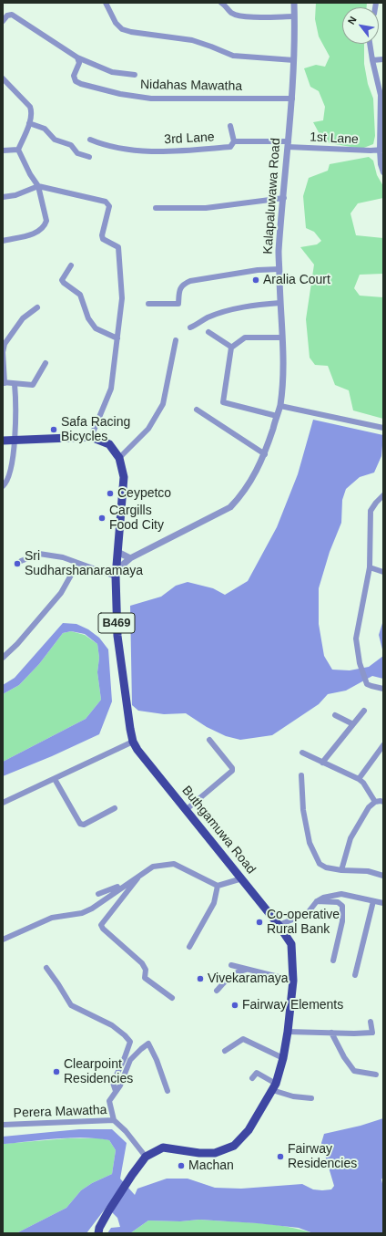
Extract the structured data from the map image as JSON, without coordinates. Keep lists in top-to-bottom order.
{
  "streets": {
    "main road": ["B469", "Buthgamuwa Road"],
    "street": [
      "Nidahas Mawatha",
      "3rd Lane",
      "1st Lane",
      "Kalapaluwawa Road",
      "Perera Mawatha"
    ]
  },
  "crossings": [
    ["Nidahas Mawatha", "Kalapaluwawa Road"],
    ["3rd Lane", "1st Lane"],
    ["3rd Lane", "Kalapaluwawa Road"],
    ["1st Lane", "Kalapaluwawa Road"],
    ["Kalapaluwawa Road", "Buthgamuwa Road"],
    ["Buthgamuwa Road", "Perera Mawatha"]
  ],
  "places": [
    "Aralia Court",
    "Safa Racing Bicycles",
    "Ceypetco",
    "Cargills Food City",
    "Sri Sudharshanaramaya",
    "Co-operative Rural Bank",
    "Vivekaramaya",
    "Fairway Elements",
    "Clearpoint Residencies",
    "Fairway Residencies",
    "Machan"
  ],
  "north": "top left"
}
